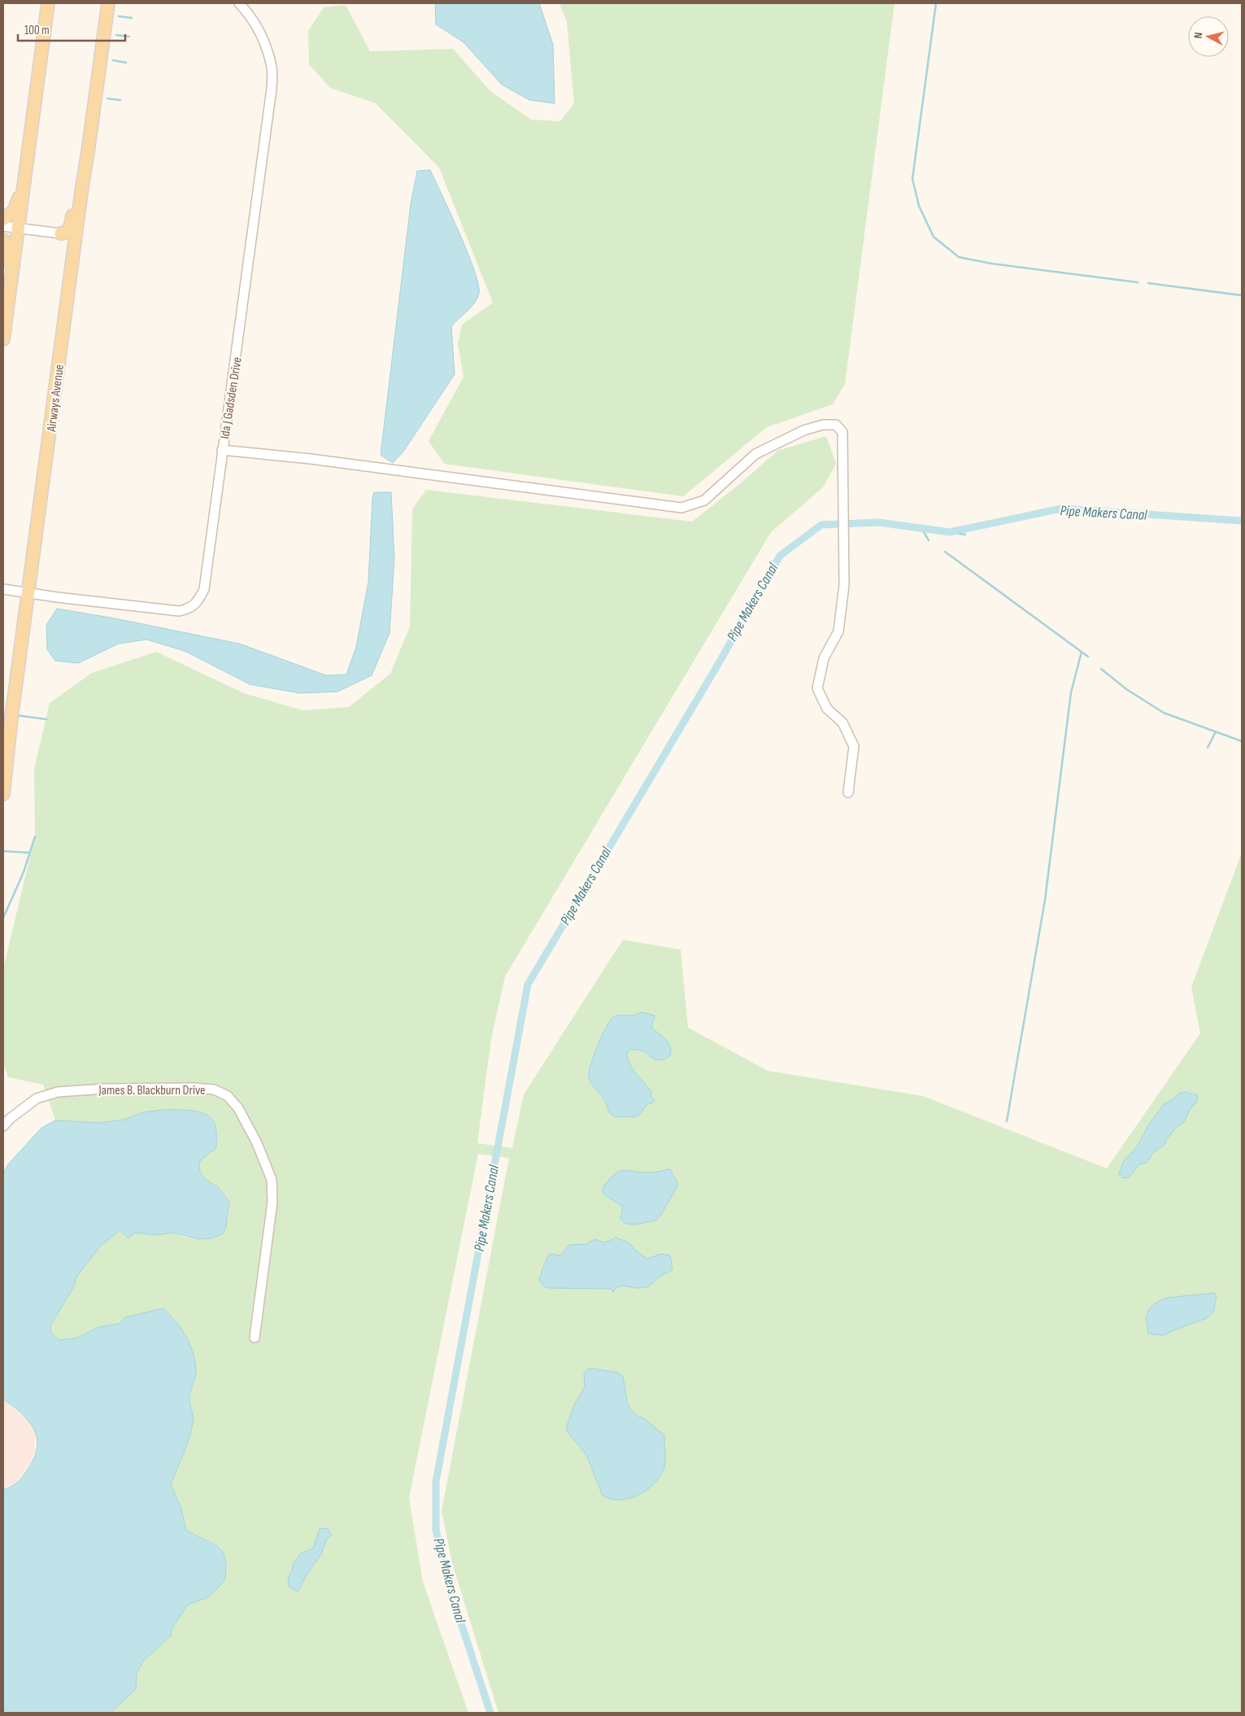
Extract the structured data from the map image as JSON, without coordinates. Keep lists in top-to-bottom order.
{
  "streets": {
    "main road": ["Airways Avenue"],
    "street": ["Ida J Gadsden Drive", "James B. Blackburn Drive"]
  },
  "crossings": [
    ["Airways Avenue", "Ida J Gadsden Drive"]
  ],
  "water": ["Pipe Makers Canal"],
  "scale_bar": "100 m",
  "north": "left"
}
